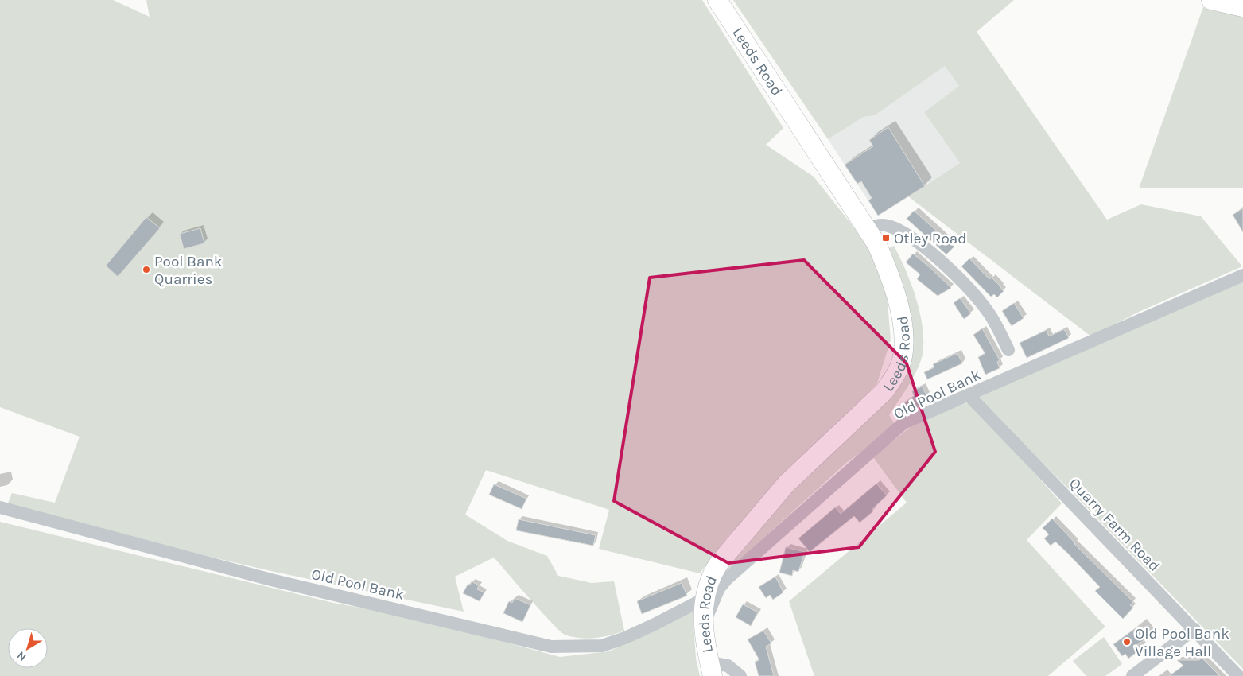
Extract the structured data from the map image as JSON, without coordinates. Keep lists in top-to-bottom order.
{
  "streets": {
    "highway": ["Leeds Road"],
    "street": ["Old Pool Bank", "Quarry Farm Road"]
  },
  "crossings": [
    ["Leeds Road", "Old Pool Bank"],
    ["Old Pool Bank", "Quarry Farm Road"]
  ],
  "places": {
    "transit": ["Otley Road"],
    "other": ["Pool Bank Quarries", "Old Pool Bank Village Hall"]
  },
  "north": "bottom left"
}
